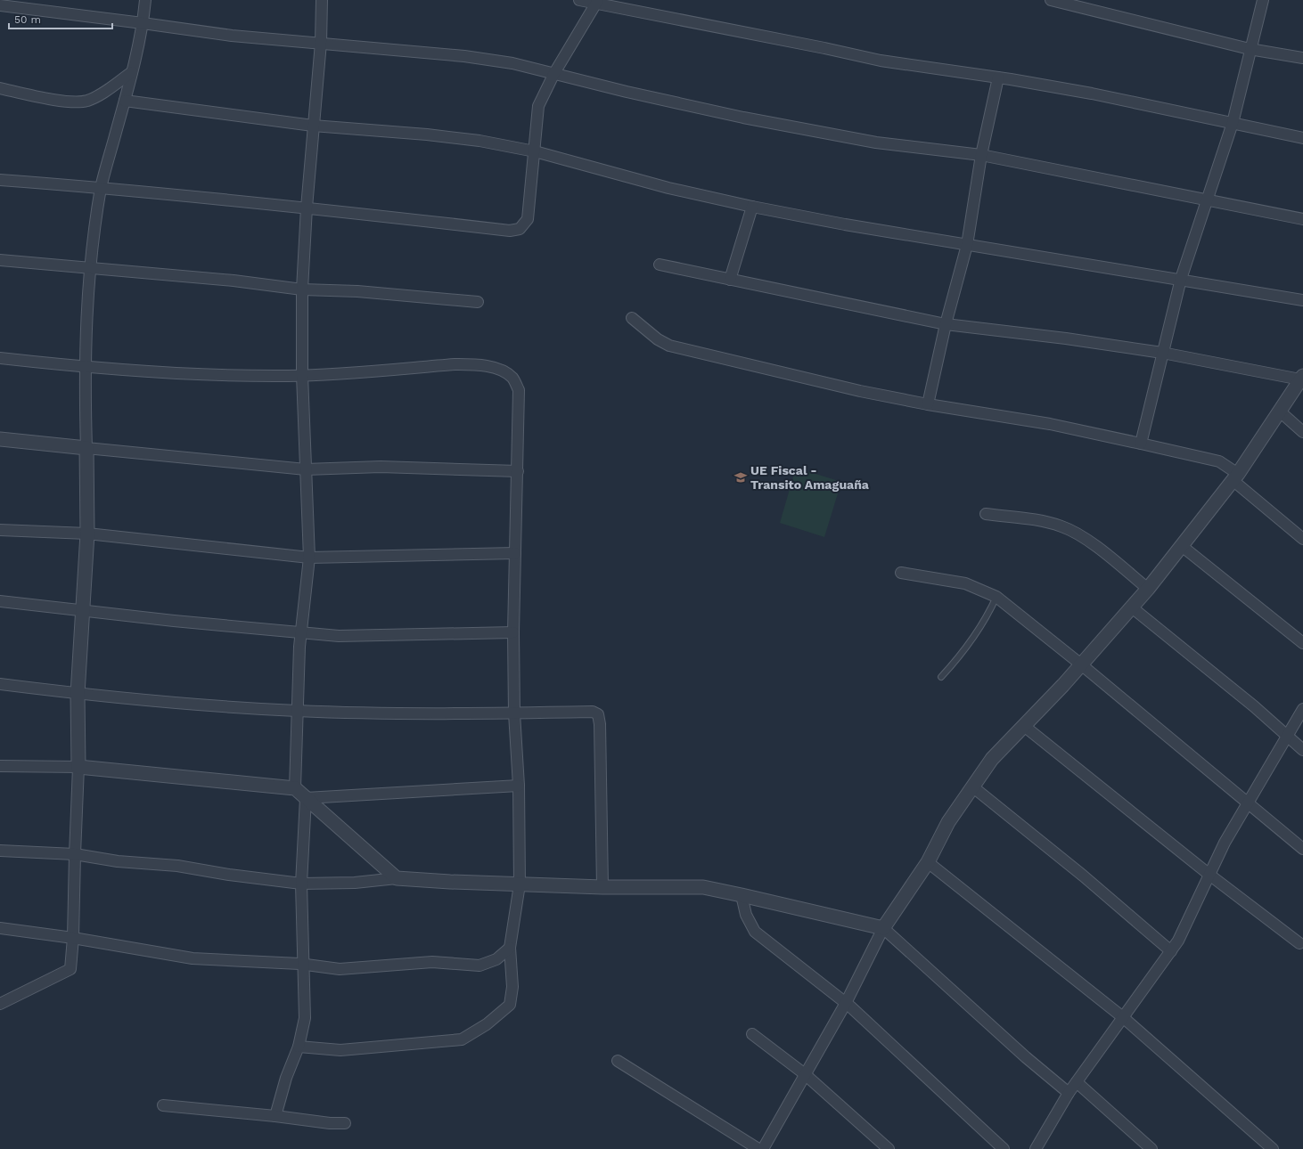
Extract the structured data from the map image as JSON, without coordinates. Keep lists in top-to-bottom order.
{
  "places": {
    "school or university": ["UE Fiscal - Transito Amaguaña"]
  },
  "scale_bar": "50 m"
}
